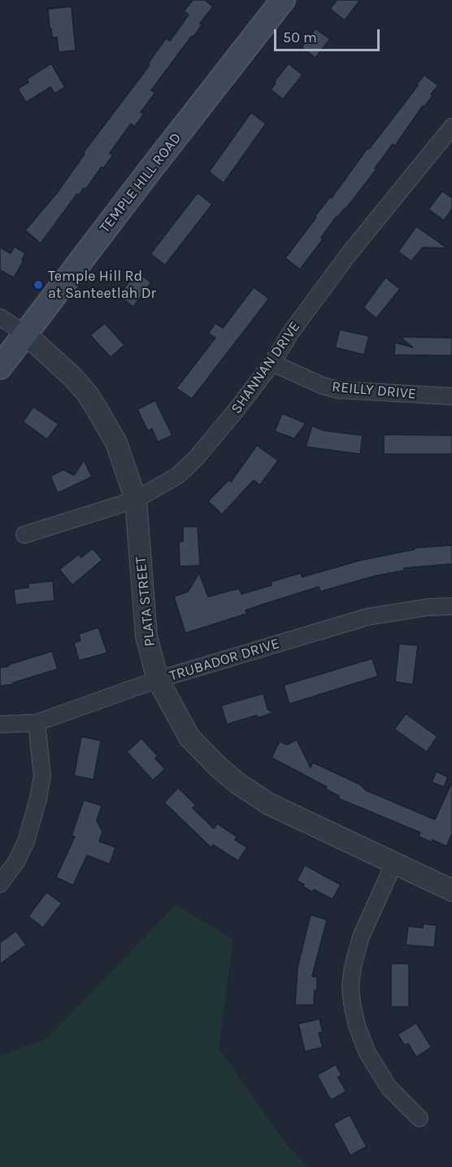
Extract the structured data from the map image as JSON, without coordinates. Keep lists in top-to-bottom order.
{
  "streets": {
    "main road": ["TEMPLE HILL ROAD"],
    "street": [
      "SHANNAN DRIVE",
      "REILLY DRIVE",
      "PLATA STREET",
      "TRUBADOR DRIVE"
    ]
  },
  "crossings": [
    ["TEMPLE HILL ROAD", "PLATA STREET"],
    ["SHANNAN DRIVE", "REILLY DRIVE"],
    ["SHANNAN DRIVE", "PLATA STREET"],
    ["PLATA STREET", "TRUBADOR DRIVE"]
  ],
  "places": ["Temple Hill Rd at Santeetlah Dr"],
  "scale_bar": "50 m"
}
